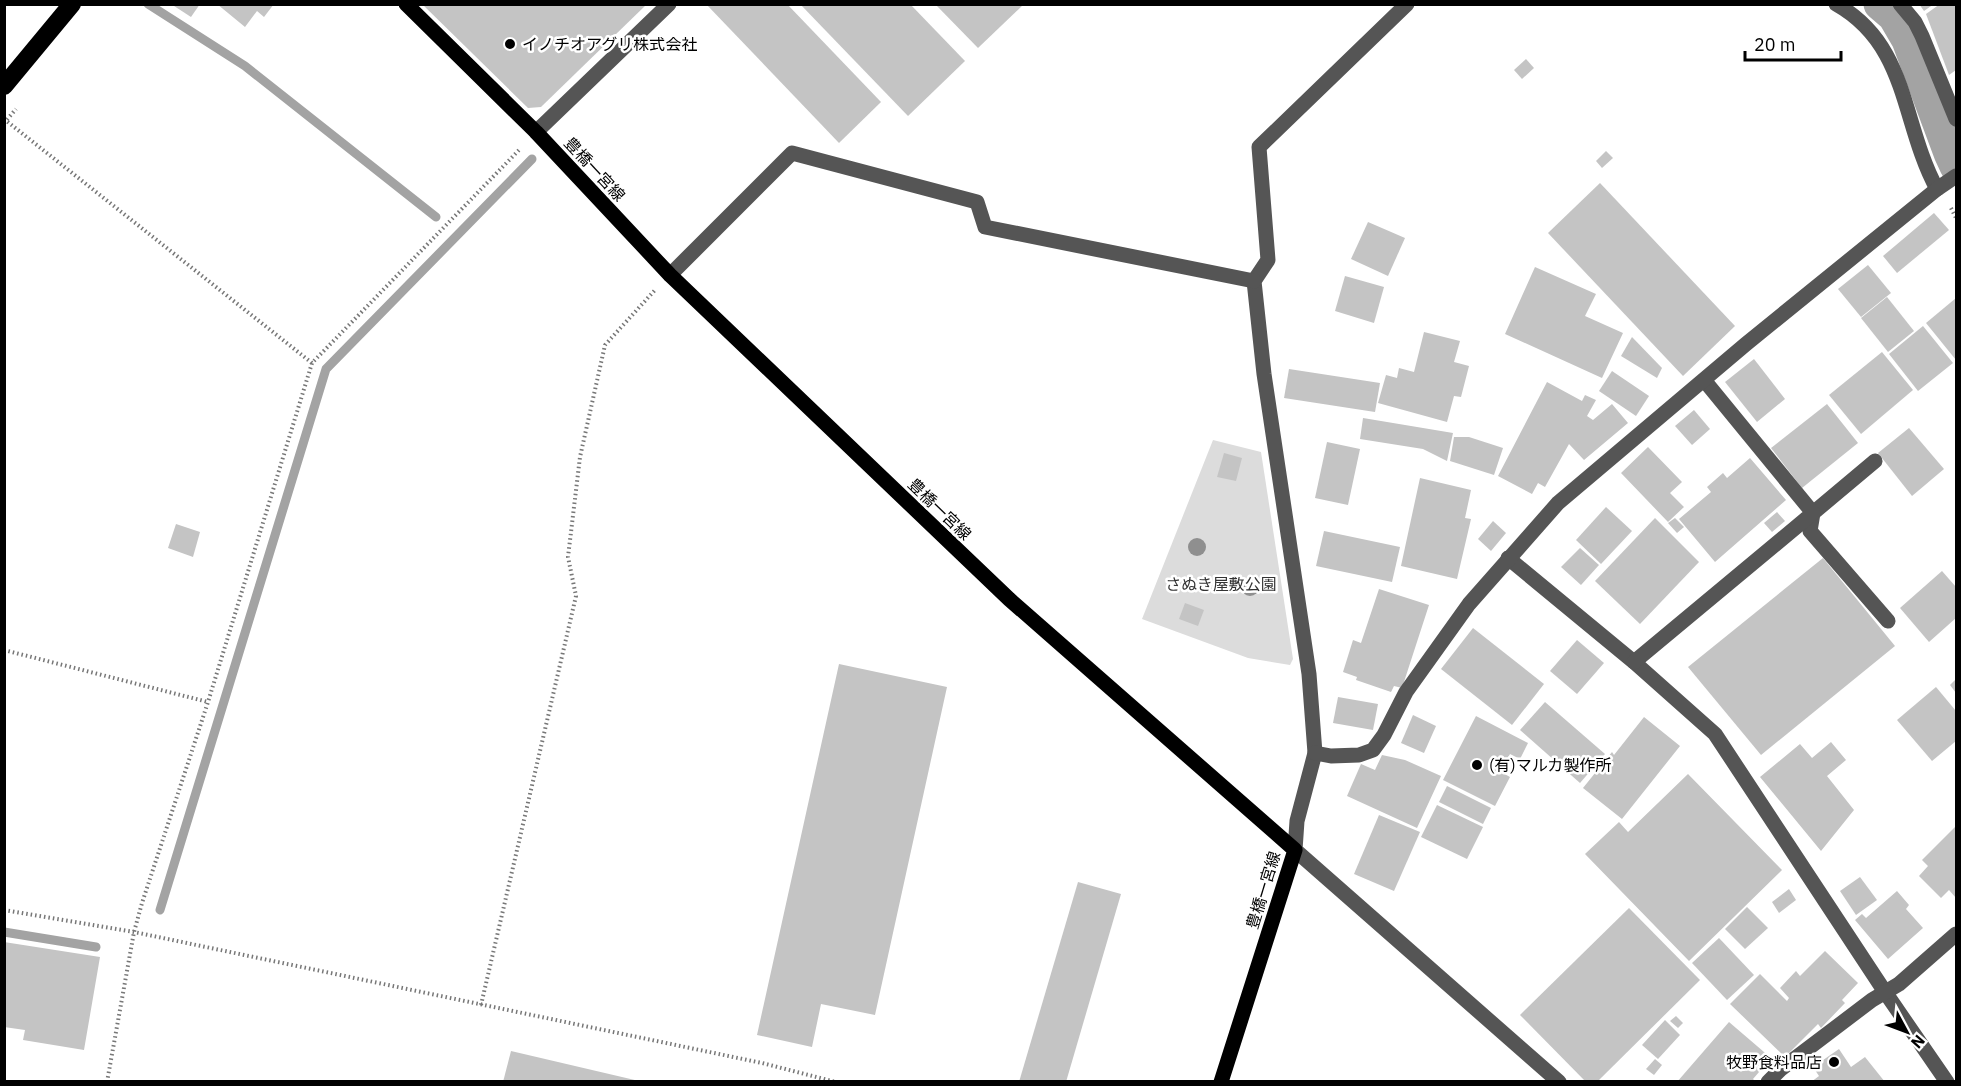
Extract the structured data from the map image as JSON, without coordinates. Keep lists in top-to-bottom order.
{
  "streets": {
    "main road": ["豊橋一宮線"]
  },
  "parks": ["さぬき屋敷公園"],
  "places": ["イノチオアグリ株式会社", "(有)マルカ製作所", "牧野食料品店"],
  "scale_bar": "20 m",
  "north": "bottom right"
}
